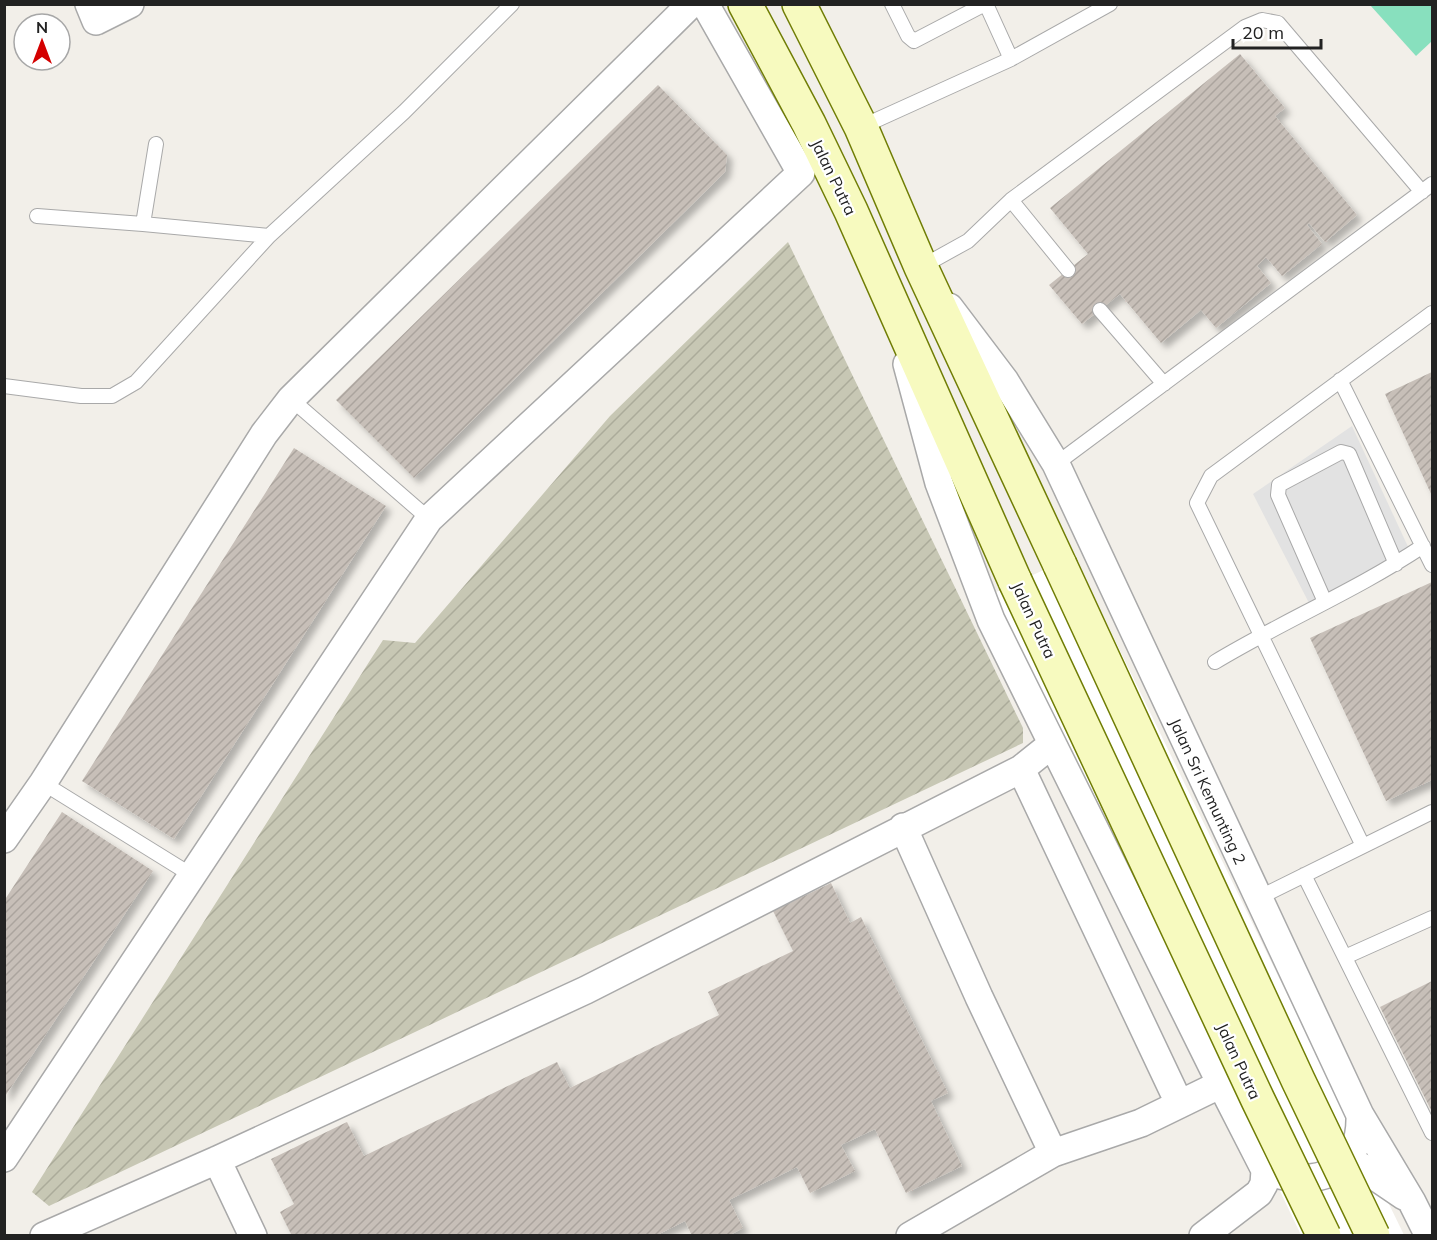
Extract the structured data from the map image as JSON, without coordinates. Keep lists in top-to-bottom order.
{
  "streets": {
    "main road": ["Jalan Putra"],
    "street": ["Jalan Sri Kemunting 2"]
  },
  "scale_bar": "20 m",
  "north": "top"
}
